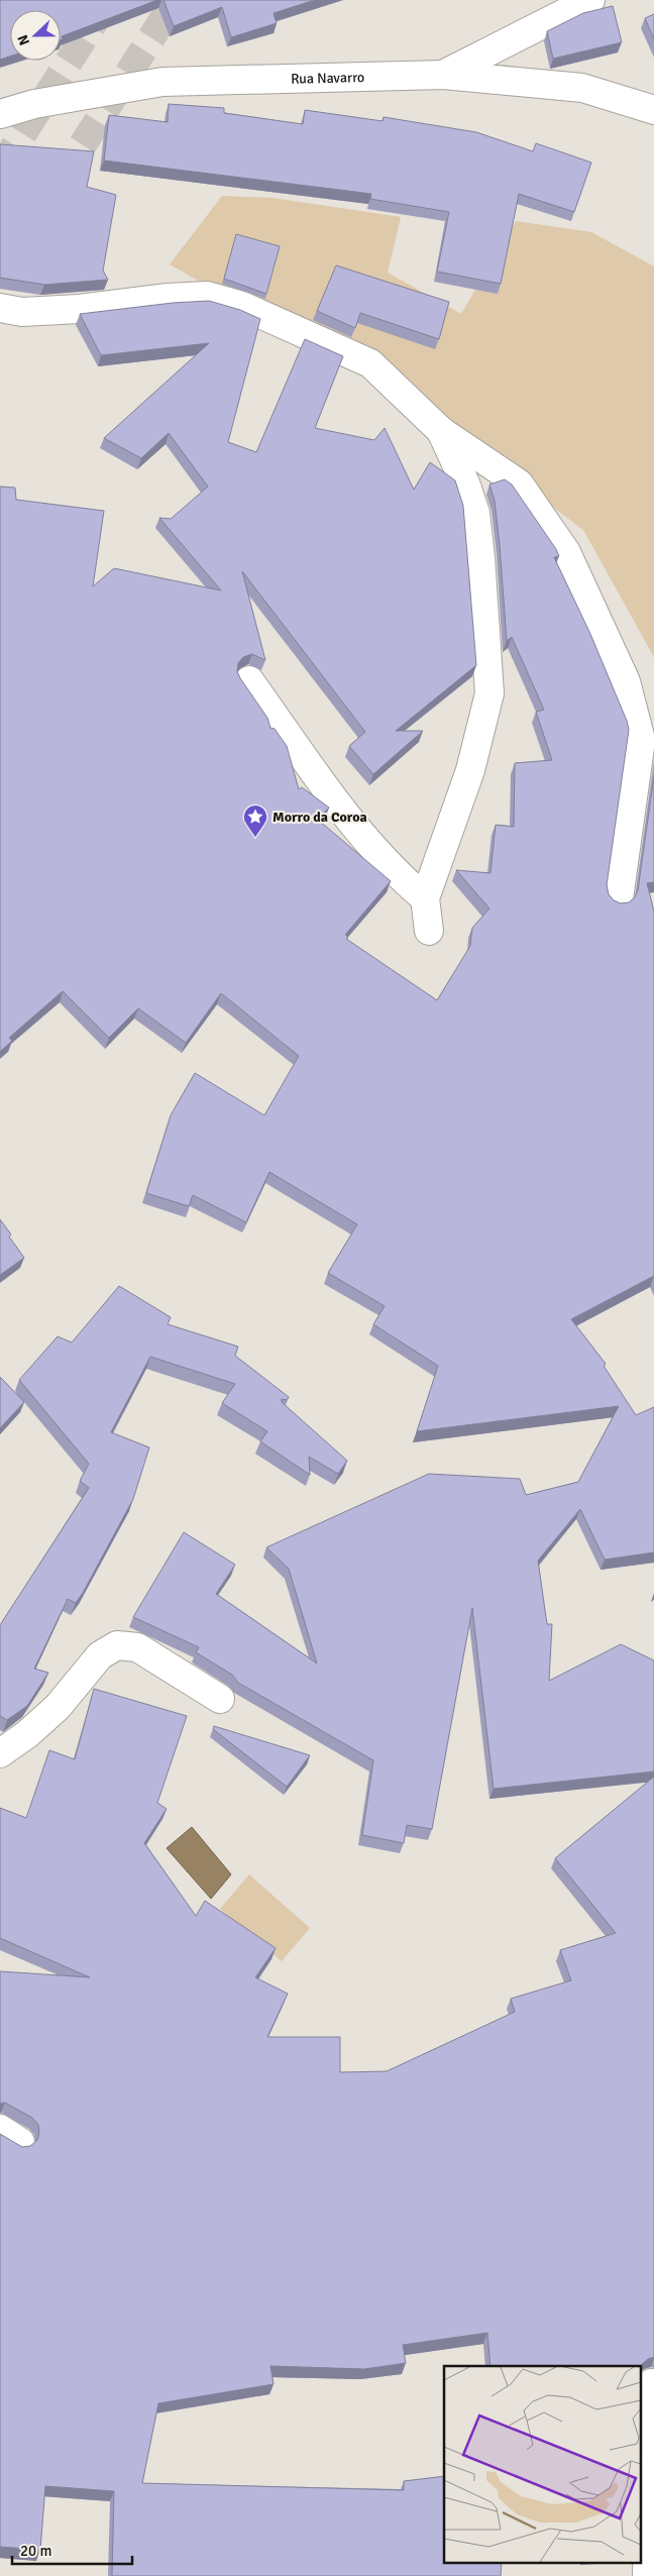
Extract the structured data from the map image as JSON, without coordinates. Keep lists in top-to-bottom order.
{
  "streets": {
    "street": ["Rua Navarro"]
  },
  "places": {
    "place": ["Morro da Coroa"]
  },
  "scale_bar": "20 m",
  "north": "left"
}
